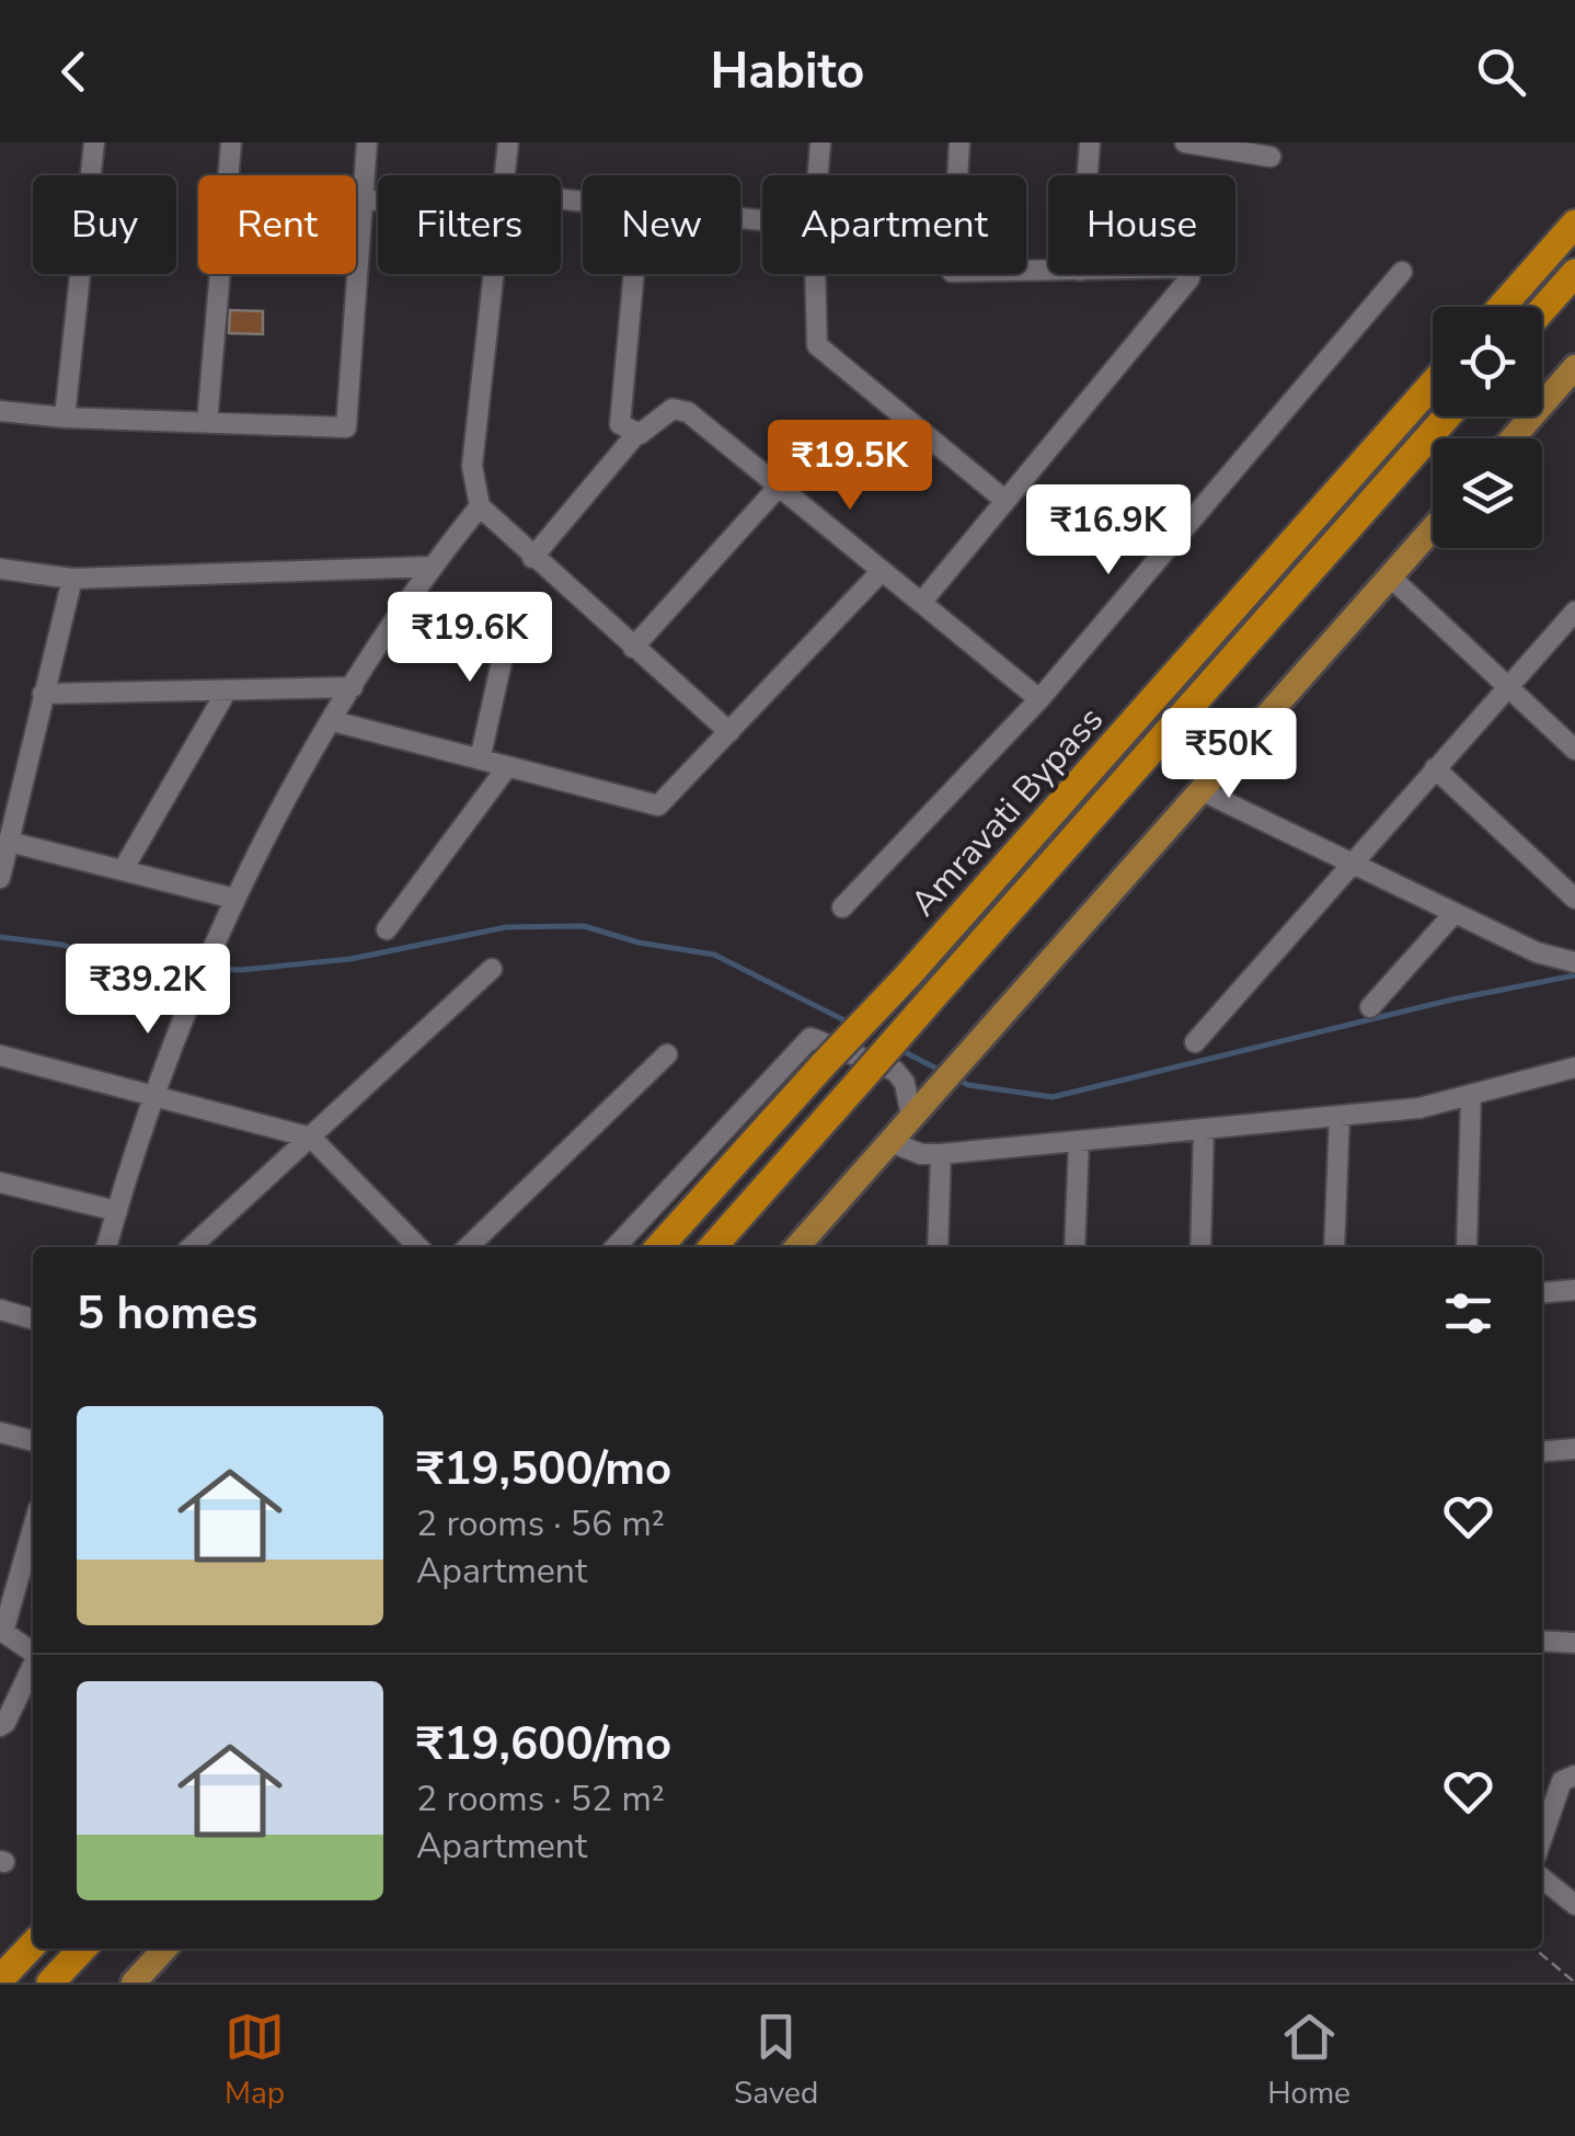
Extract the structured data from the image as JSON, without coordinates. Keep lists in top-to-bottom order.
{
  "streets": {
    "highway": ["Amravati Bypass"]
  },
  "page": {
    "header": "Habito",
    "chip": [
      "Buy",
      "Rent",
      "Filters",
      "New",
      "Apartment",
      "House"
    ],
    "price": [
      "₹19.5K",
      "₹16.9K",
      "₹19.6K",
      "₹50K",
      "₹39.2K"
    ],
    "heading": "5 homes",
    "list": [
      {
        "name": "₹19,500/mo",
        "note": "2 rooms · 56 m² · Apartment"
      },
      {
        "name": "₹19,600/mo",
        "note": "2 rooms · 52 m² · Apartment"
      }
    ],
    "tabs": ["Map", "Saved", "Home"]
  }
}
